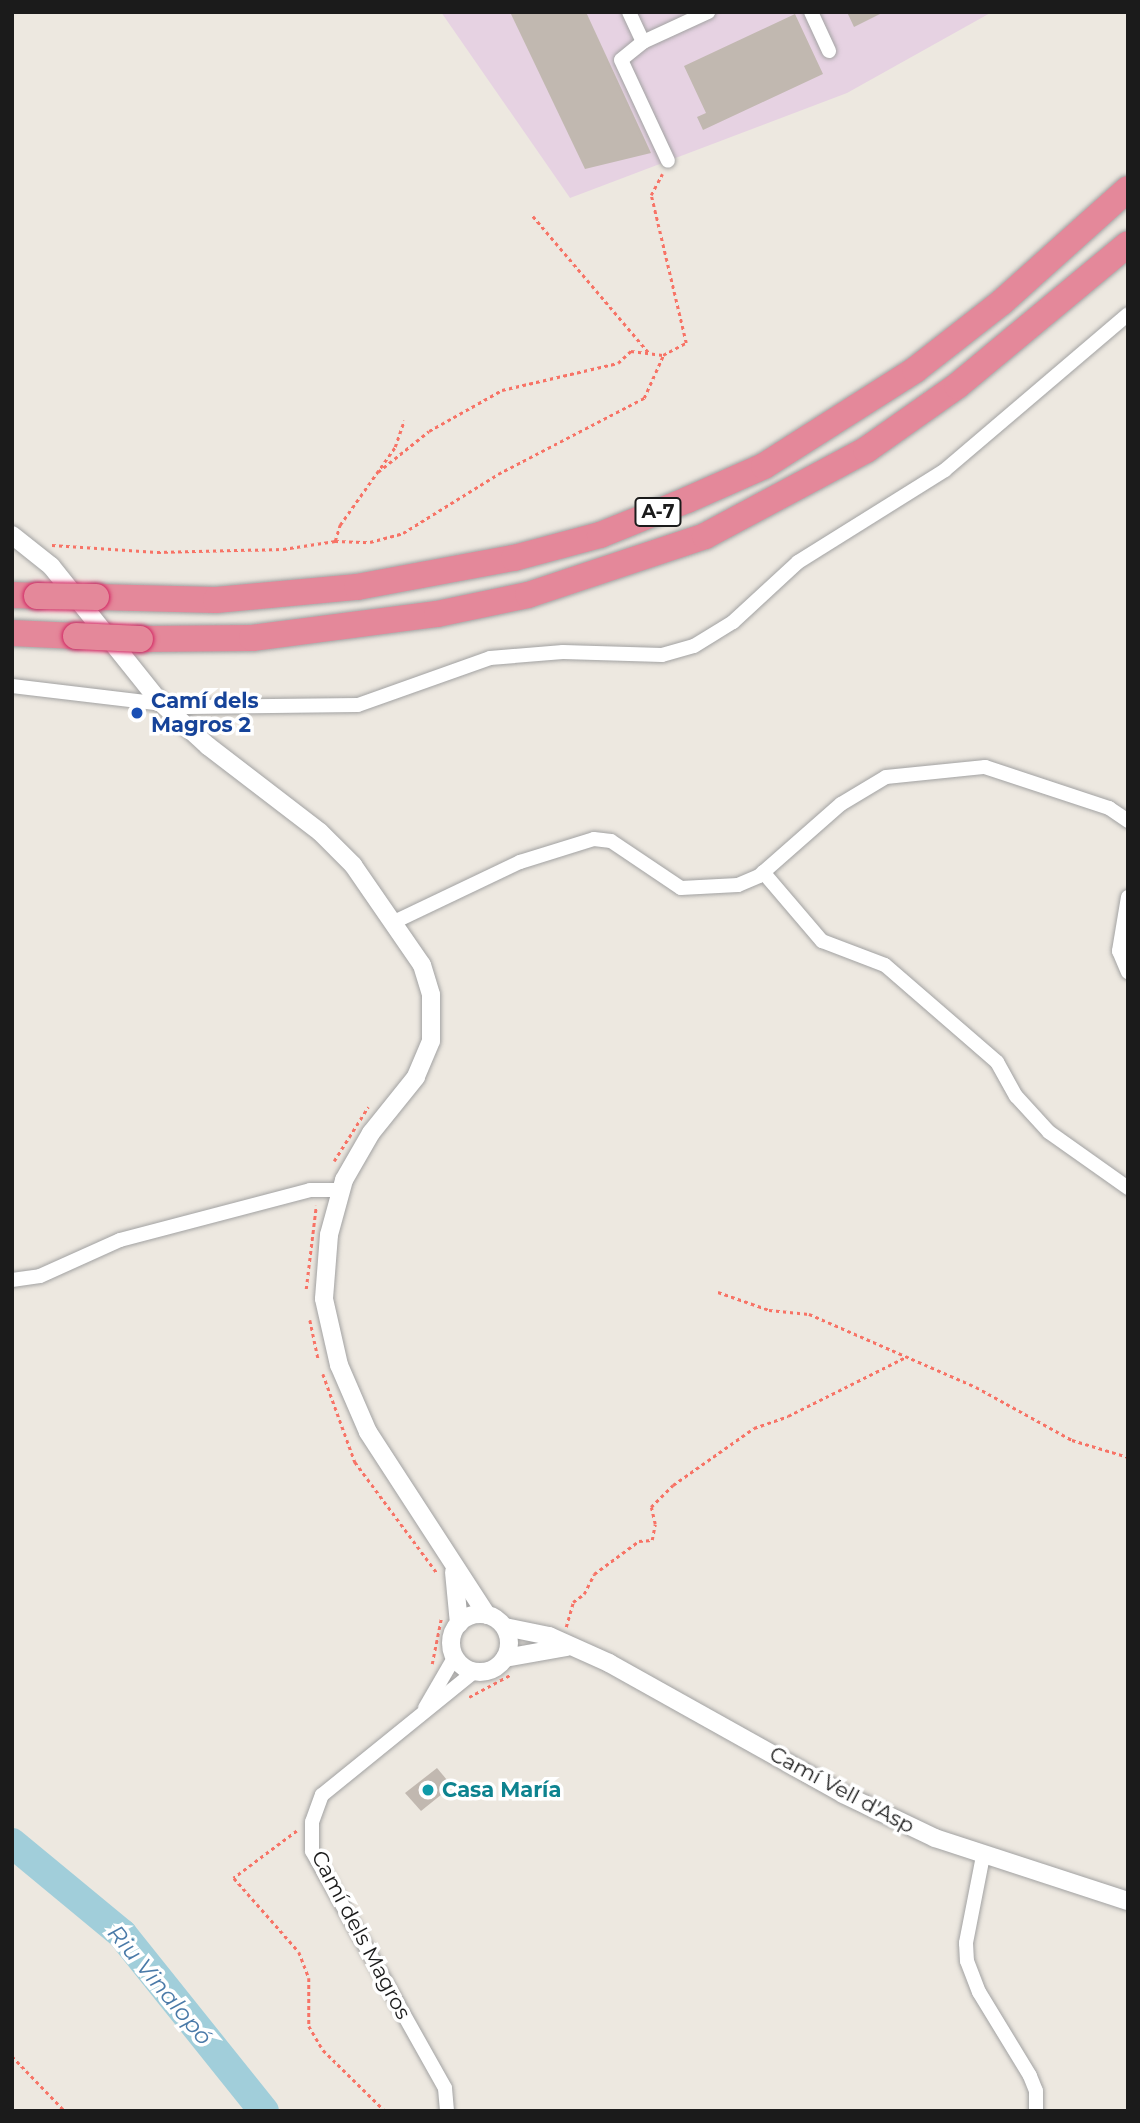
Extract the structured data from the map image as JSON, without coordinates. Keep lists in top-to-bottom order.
{
  "streets": {
    "highway": ["A-7"],
    "street": ["Camí Vell d'Asp", "Camí dels Magros"]
  },
  "crossings": [
    ["Camí Vell d'Asp", "Camí dels Magros"]
  ],
  "water": ["Riu Vinalopó"],
  "places": ["Camí dels Magros 2", "Casa María"]
}
